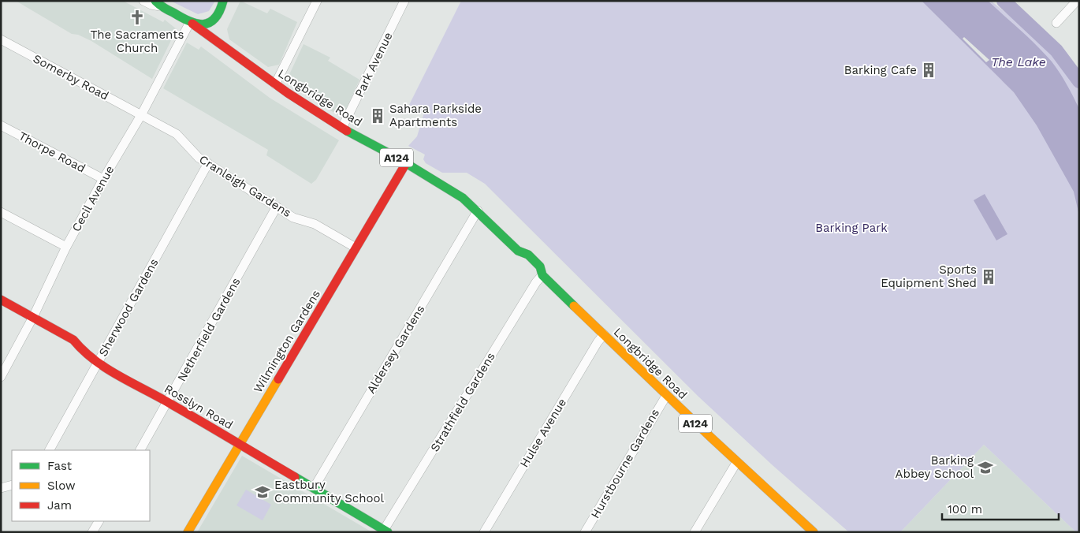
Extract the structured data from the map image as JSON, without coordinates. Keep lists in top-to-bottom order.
{
  "streets": {
    "main road": [
      "Longbridge Road",
      "A124",
      "Wilmington Gardens",
      "Rosslyn Road"
    ],
    "street": [
      "Park Avenue",
      "Somerby Road",
      "Thorpe Road",
      "Cranleigh Gardens",
      "Cecil Avenue",
      "Sherwood Gardens",
      "Netherfield Gardens",
      "Aldersey Gardens",
      "Strathfield Gardens",
      "Hulse Avenue",
      "Hurstbourne Gardens"
    ]
  },
  "crossings": [
    ["Park Avenue", "Longbridge Road"],
    ["Somerby Road", "Cranleigh Gardens"],
    ["Somerby Road", "Cecil Avenue"],
    ["Longbridge Road", "Cecil Avenue"],
    ["Longbridge Road", "Wilmington Gardens"],
    ["Longbridge Road", "Aldersey Gardens"],
    ["Longbridge Road", "Strathfield Gardens"],
    ["Longbridge Road", "Hulse Avenue"],
    ["Longbridge Road", "Hurstbourne Gardens"],
    ["Thorpe Road", "Cecil Avenue"],
    ["Cranleigh Gardens", "Cecil Avenue"],
    ["Cranleigh Gardens", "Sherwood Gardens"],
    ["Cranleigh Gardens", "Netherfield Gardens"],
    ["Cranleigh Gardens", "Wilmington Gardens"],
    ["Cecil Avenue", "Rosslyn Road"],
    ["Sherwood Gardens", "Rosslyn Road"],
    ["Netherfield Gardens", "Rosslyn Road"],
    ["Wilmington Gardens", "Rosslyn Road"],
    ["Aldersey Gardens", "Rosslyn Road"],
    ["Strathfield Gardens", "Rosslyn Road"]
  ],
  "water": ["The Lake"],
  "parks": ["Barking Park"],
  "places": {
    "church": ["The Sacraments Church"],
    "building": ["Barking Cafe", "Sahara Parkside Apartments", "Sports Equipment Shed"],
    "school or university": ["Barking Abbey School", "Eastbury Community School"]
  },
  "legend": ["Fast", "Slow", "Jam"],
  "scale_bar": "100 m"
}
